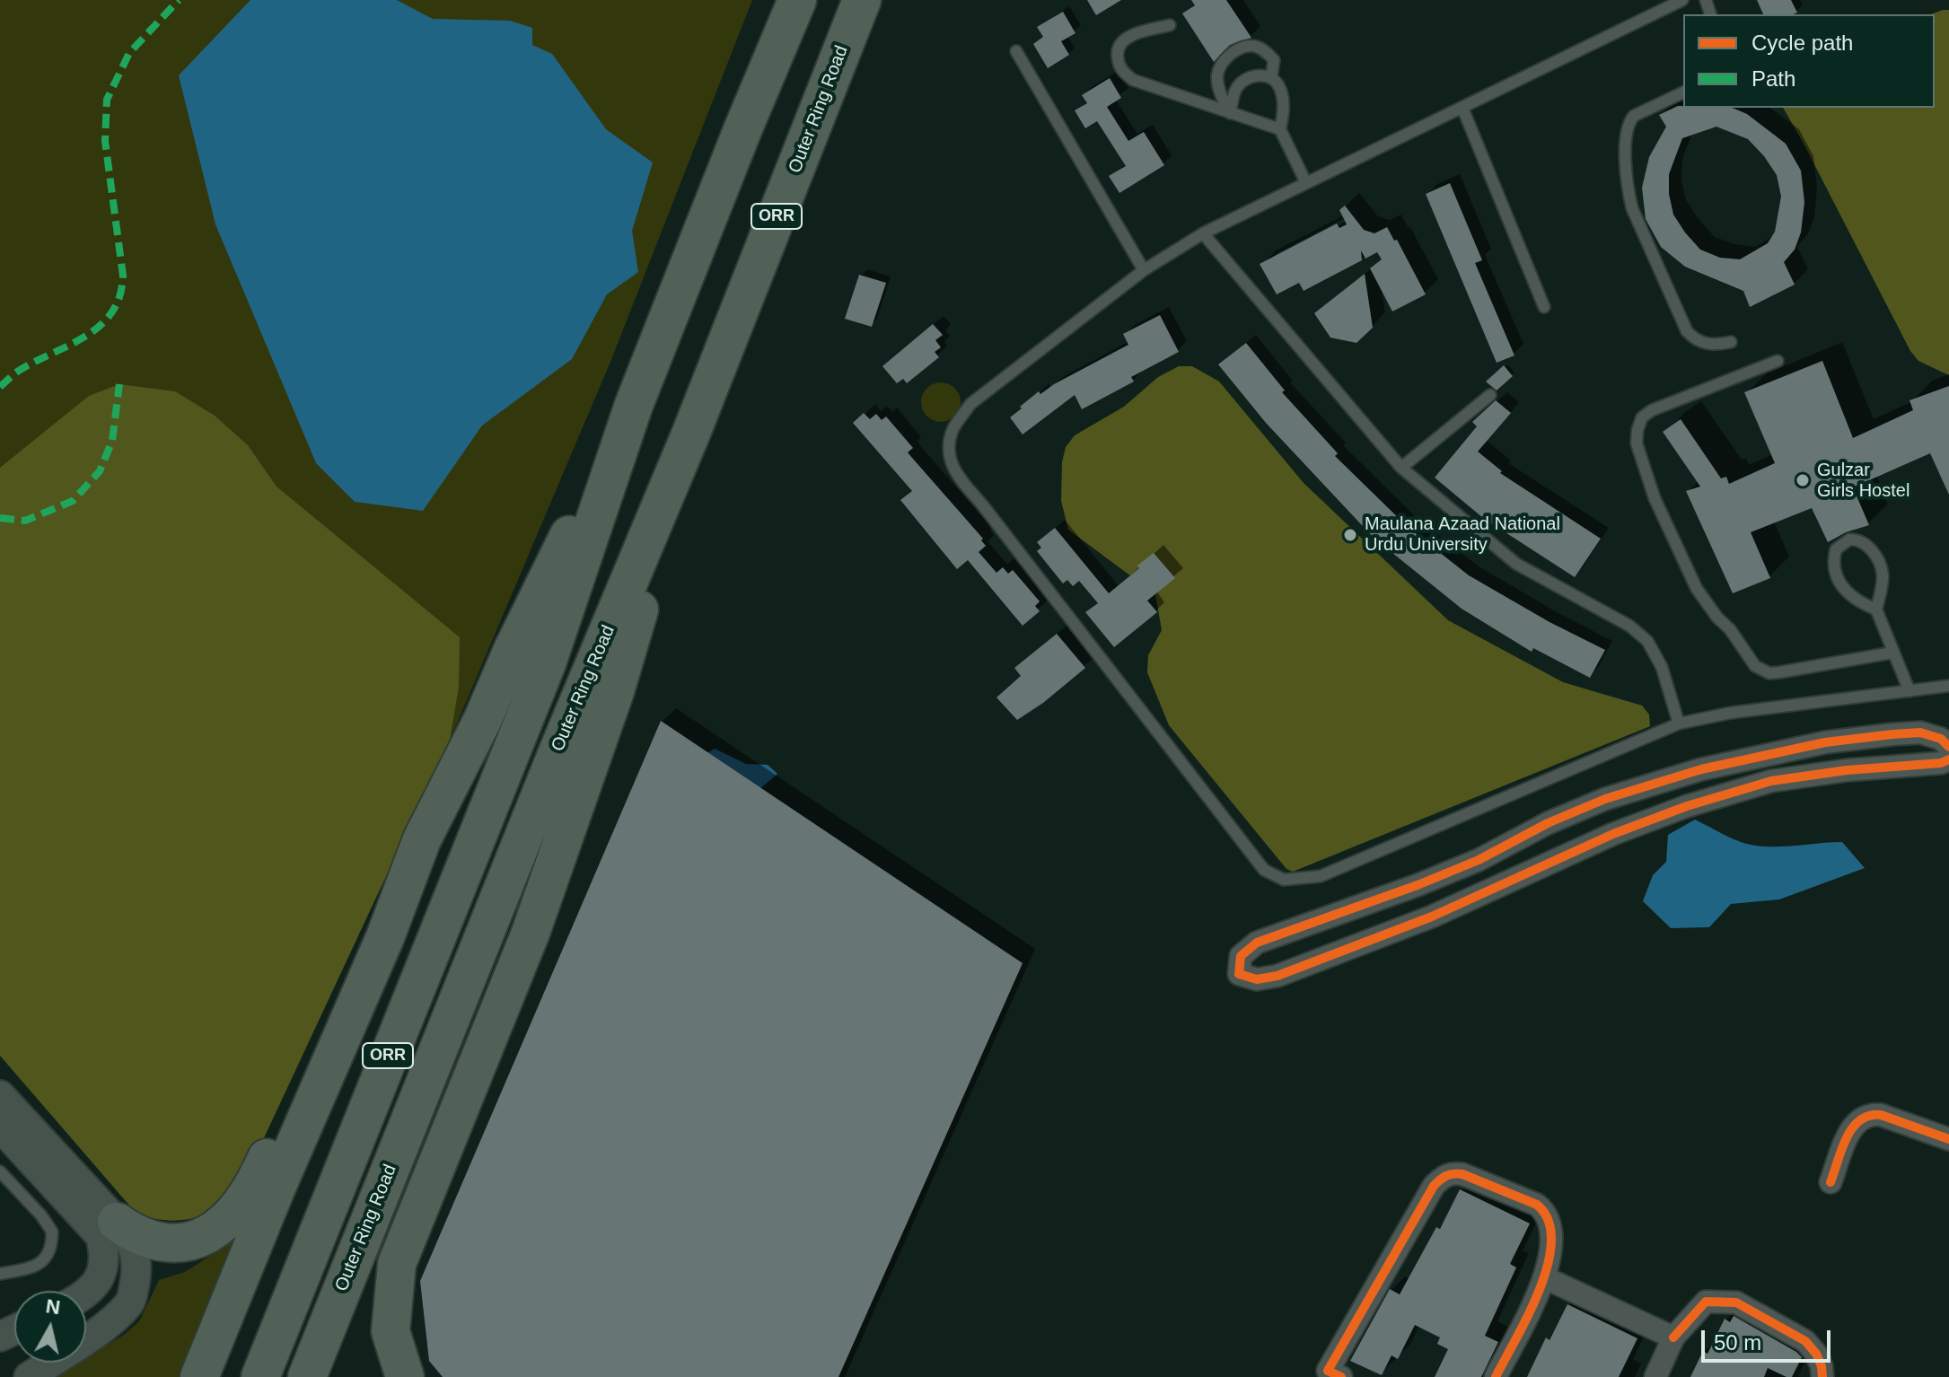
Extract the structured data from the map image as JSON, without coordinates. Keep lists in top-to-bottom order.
{
  "streets": {
    "highway": ["Outer Ring Road", "ORR"]
  },
  "crossings": [
    ["Outer Ring Road", "ORR"]
  ],
  "places": ["Gulzar Girls Hostel", "Maulana Azaad National Urdu University"],
  "legend": ["Cycle path", "Path"],
  "scale_bar": "50 m",
  "north": "top"
}
